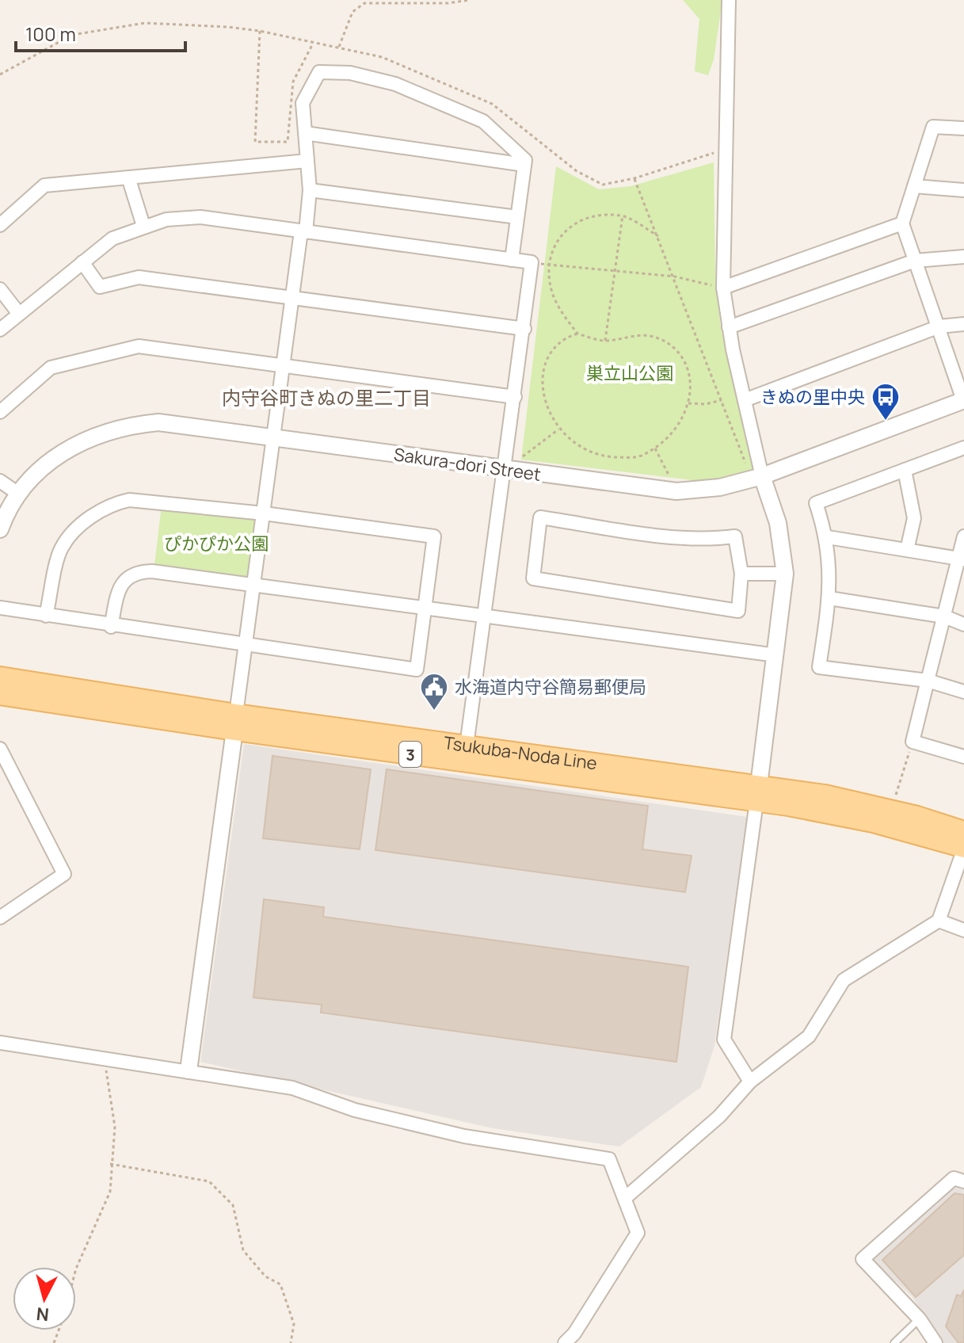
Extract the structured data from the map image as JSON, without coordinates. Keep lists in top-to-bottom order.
{
  "streets": {
    "main road": ["Tsukuba-Noda Line", "3"],
    "street": ["Sakura-dori Street"]
  },
  "districts": ["内守谷町きぬの里二丁目"],
  "parks": ["巣立山公園", "ぴかぴか公園"],
  "places": {
    "bus stop": ["きぬの里中央"],
    "public building": ["水海道内守谷簡易郵便局"]
  },
  "scale_bar": "100 m",
  "north": "bottom"
}
